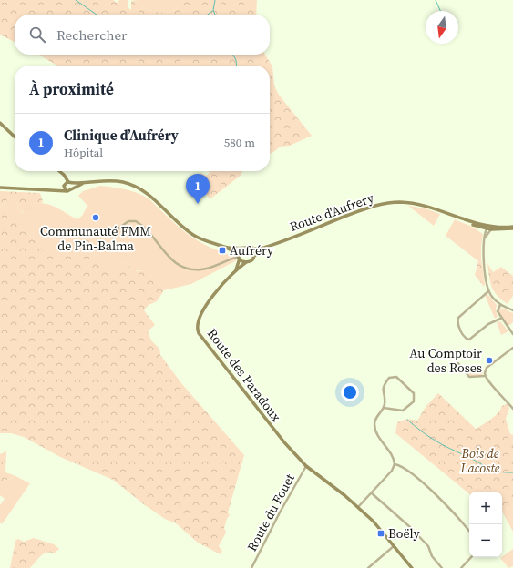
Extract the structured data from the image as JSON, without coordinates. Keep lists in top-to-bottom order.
{
  "streets": {
    "main road": ["Route d'Aufrery", "Route des Paradoux"],
    "street": ["Route du Fouet"]
  },
  "crossings": [
    ["Route des Paradoux", "Route du Fouet"]
  ],
  "parks": ["Bois de Lacoste"],
  "places": {
    "other": ["Communauté FMM de Pin-Balma", "Au Comptoir des Roses"],
    "transit": ["Aufréry", "Boëly"]
  },
  "north": "bottom",
  "page": {
    "search": "Rechercher",
    "heading": "À proximité",
    "list": [
      {
        "mark": "1",
        "name": "Clinique d’Aufréry",
        "note": "Hôpital",
        "value": "580 m"
      }
    ],
    "pins": "1",
    "map_buttons": ["+", "−"]
  }
}
